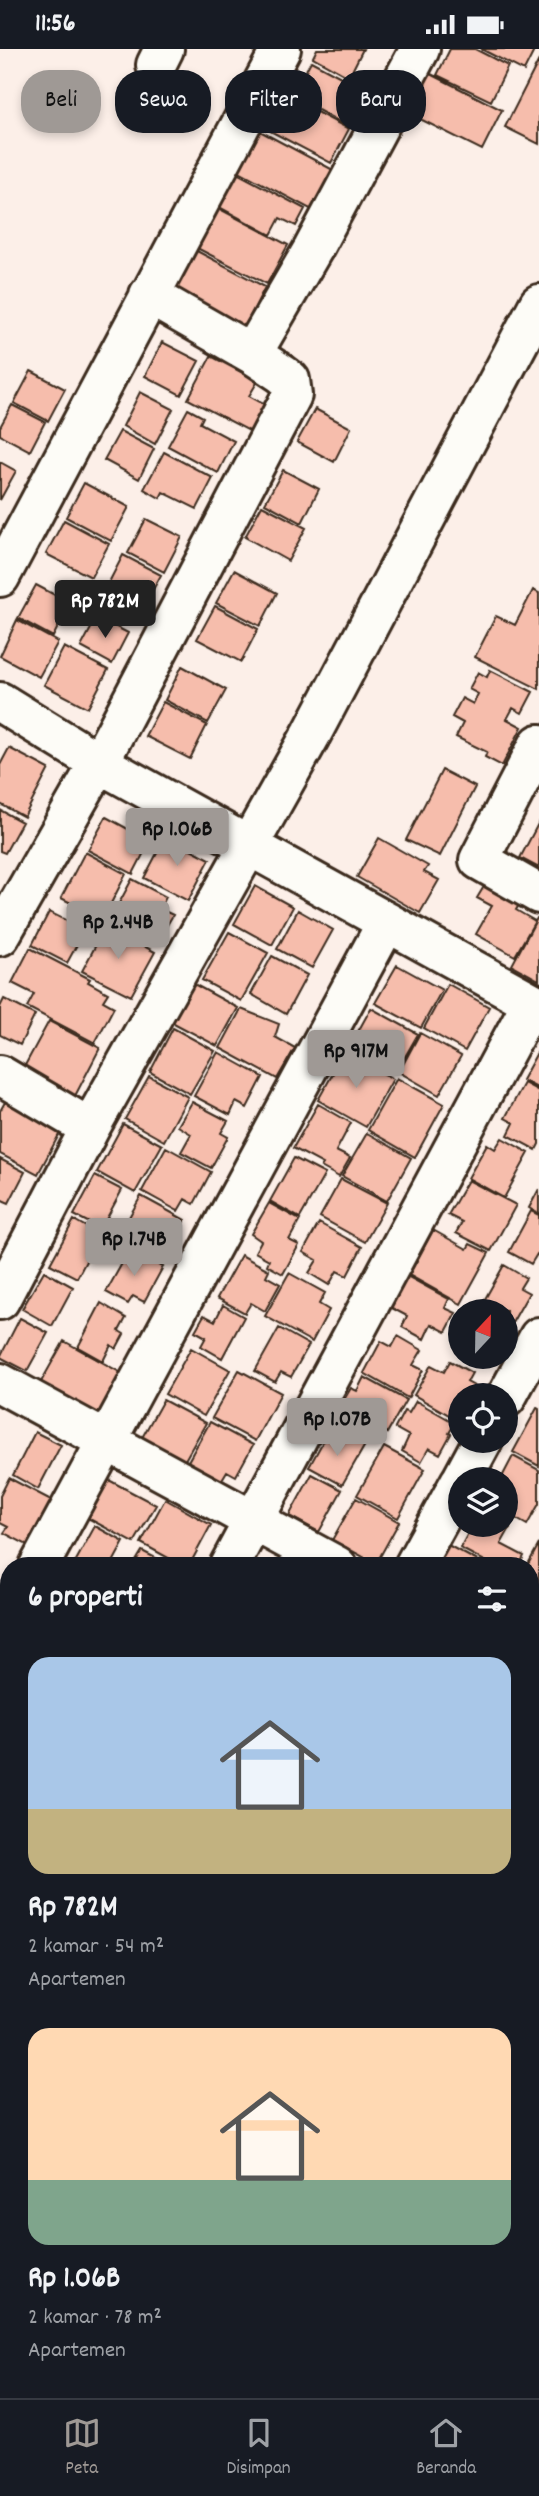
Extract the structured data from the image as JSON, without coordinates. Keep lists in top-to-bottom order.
{
  "north": "top",
  "page": {
    "status": "11:56",
    "chip": [
      "Beli",
      "Sewa",
      "Filter",
      "Baru"
    ],
    "price": [
      "Rp 782M",
      "Rp 1.06B",
      "Rp 2.44B",
      "Rp 917M",
      "Rp 1.74B",
      "Rp 1.07B"
    ],
    "heading": "6 properti",
    "list": [
      {
        "name": "Rp 782M",
        "note": "2 kamar · 54 m² · Apartemen"
      },
      {
        "name": "Rp 1.06B",
        "note": "2 kamar · 78 m² · Apartemen"
      }
    ],
    "tabs": ["Peta", "Disimpan", "Beranda"]
  }
}
